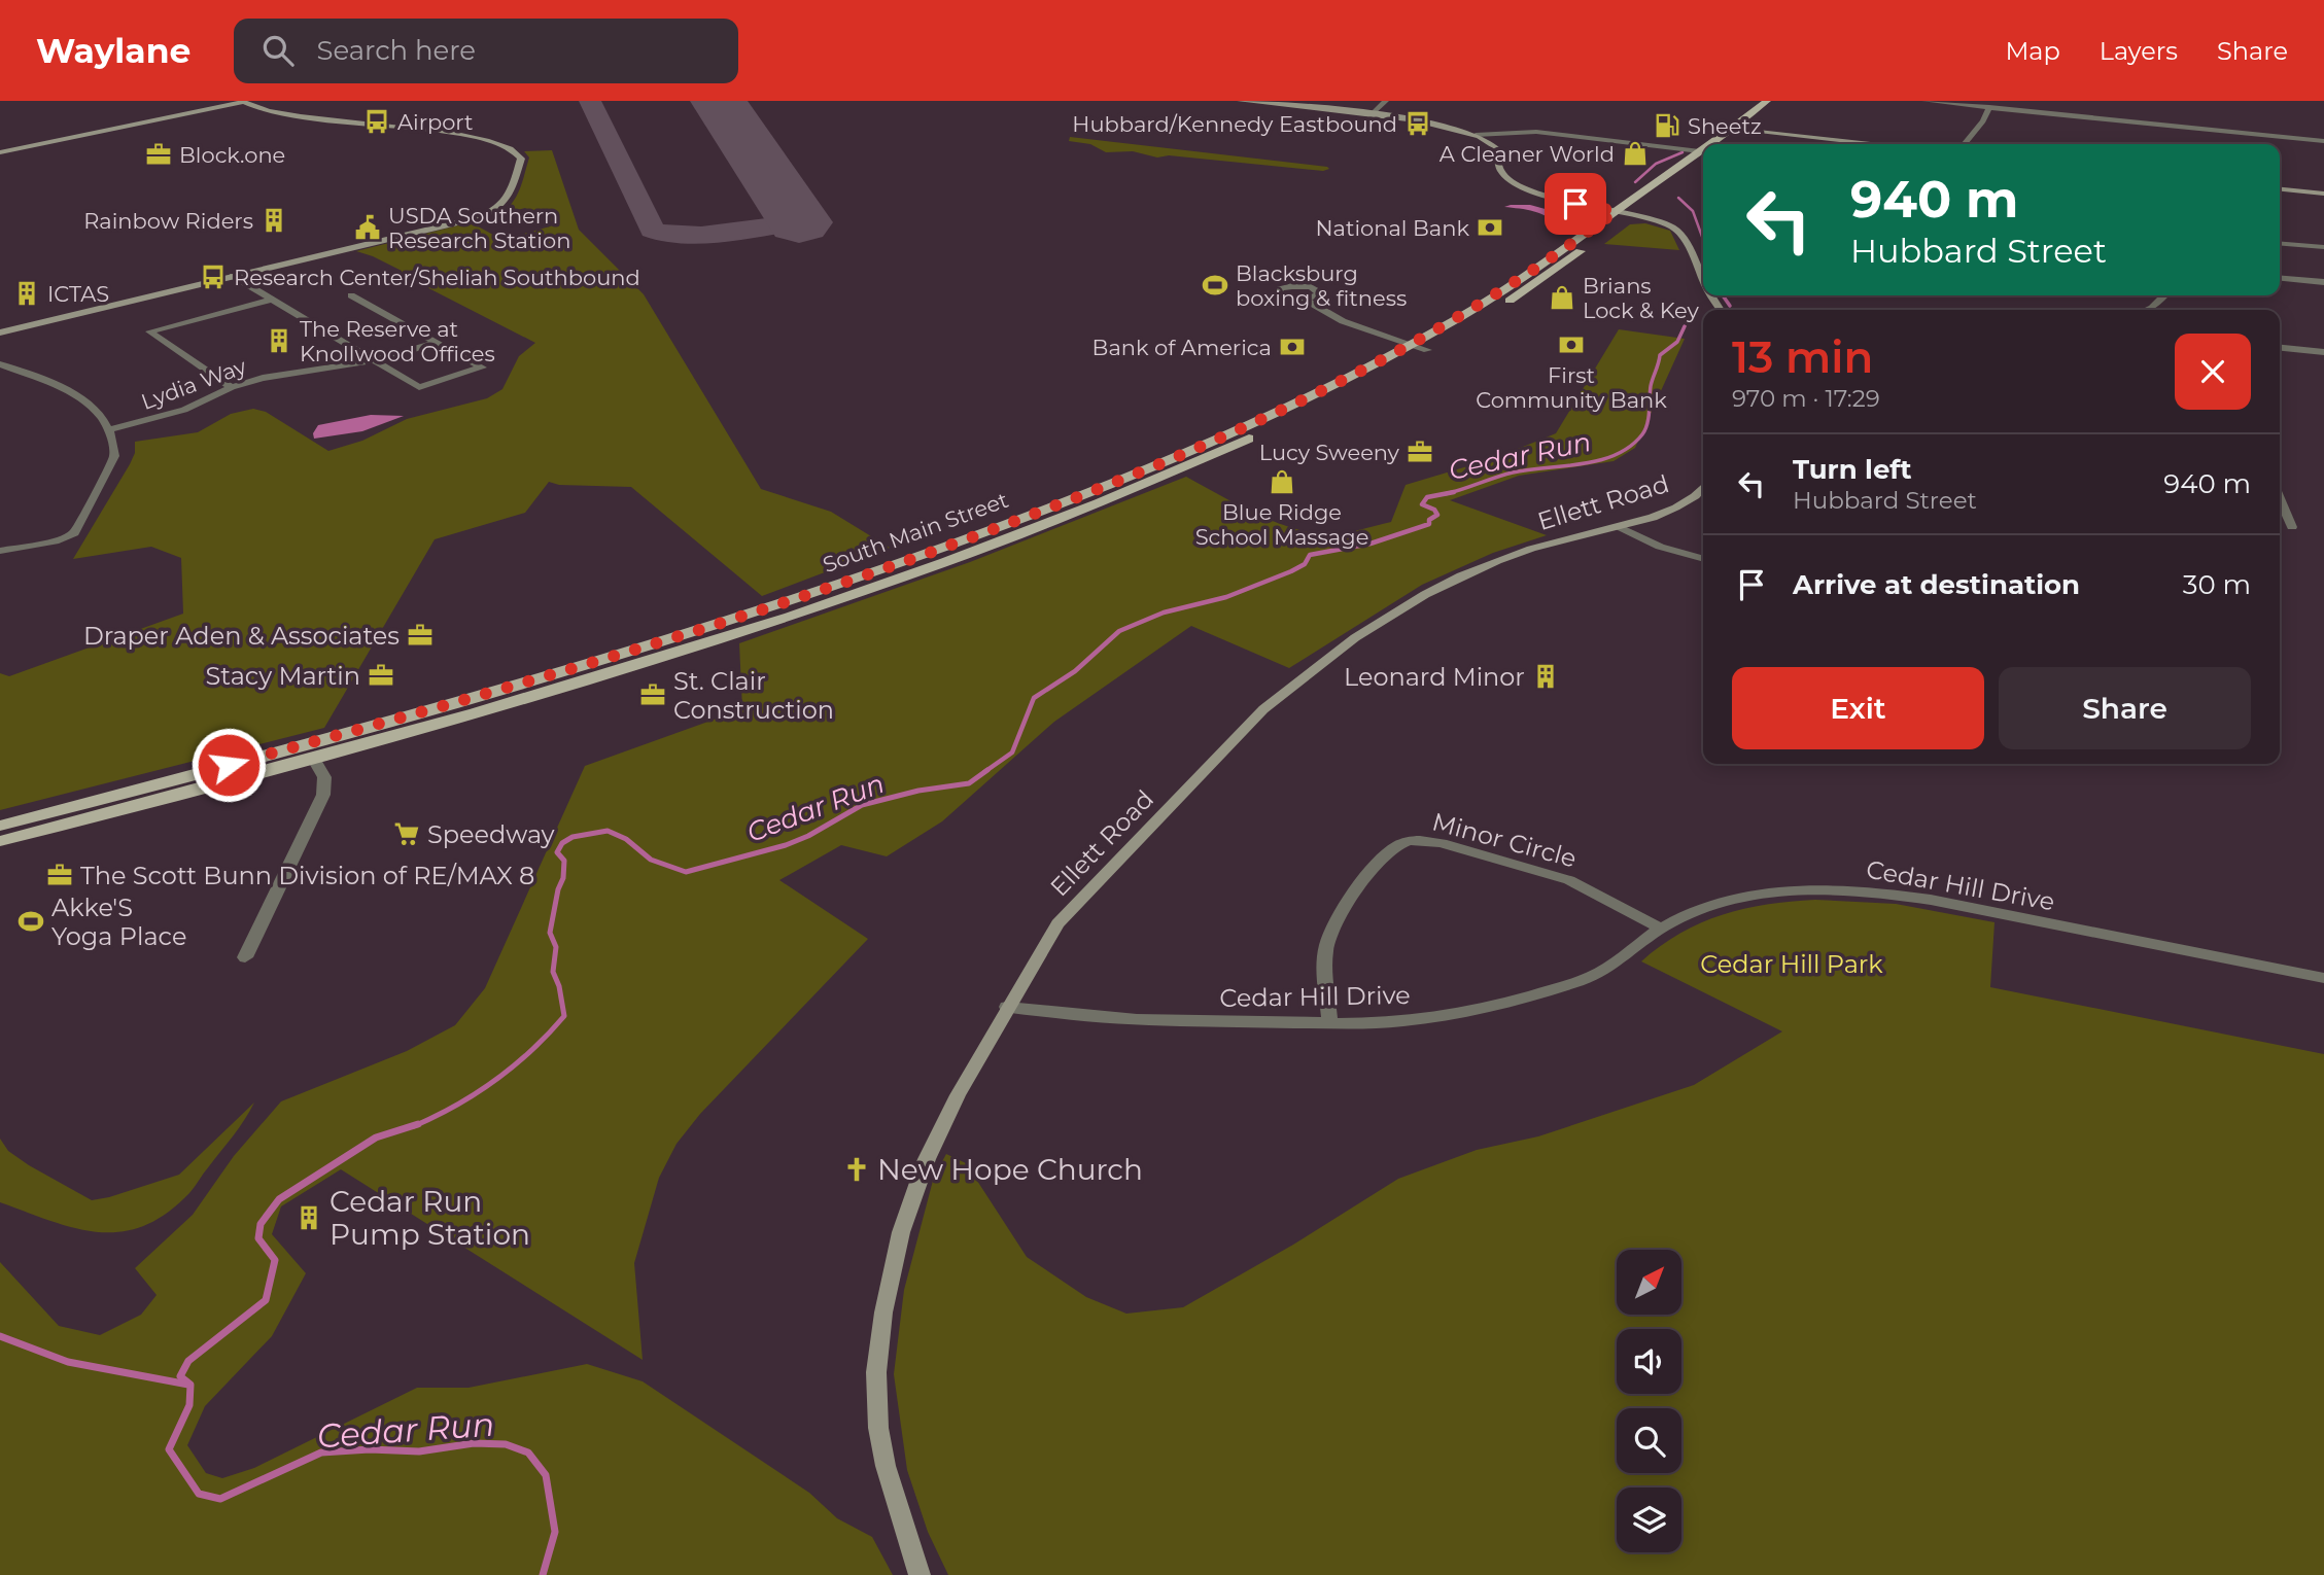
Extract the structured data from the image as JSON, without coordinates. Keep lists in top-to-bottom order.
{
  "streets": {
    "main road": ["South Main Street"],
    "street": [
      "Lydia Way",
      "Ellett Road",
      "Minor Circle",
      "Cedar Hill Drive"
    ]
  },
  "crossings": [
    ["Ellett Road", "Cedar Hill Drive"],
    ["Minor Circle", "Cedar Hill Drive"]
  ],
  "water": ["Cedar Run"],
  "parks": ["Cedar Hill Park"],
  "places": {
    "bus stop": ["Airport", "Hubbard/Kennedy Eastbound", "Research Center/Sheliah Southbound"],
    "fuel station": ["Sheetz"],
    "shop": ["A Cleaner World", "Brians Lock & Key", "Blue Ridge School Massage"],
    "office": [
      "Block.one",
      "Lucy Sweeny",
      "Draper Aden & Associates",
      "Stacy Martin",
      "St. Clair Construction",
      "The Scott Bunn Division of RE/MAX 8"
    ],
    "building": [
      "Rainbow Riders",
      "ICTAS",
      "The Reserve at Knollwood Offices",
      "Leonard Minor",
      "Cedar Run Pump Station"
    ],
    "public building": ["USDA Southern Research Station"],
    "bank": ["National Bank", "First Community Bank", "Bank of America"],
    "sports": ["Blacksburg boxing & fitness", "Akke'S Yoga Place"],
    "supermarket": ["Speedway"],
    "church": ["New Hope Church"]
  },
  "north": "top right",
  "page": {
    "header": "Waylane",
    "search": "Search here",
    "nav": ["Map", "Layers", "Share"],
    "turn": ["940 m", "Hubbard Street"],
    "heading": ["13 min", "970 m · 17:29"],
    "list": [
      {
        "name": "Turn left",
        "note": "Hubbard Street",
        "value": "940 m"
      },
      {
        "name": "Arrive at destination",
        "value": "30 m"
      }
    ],
    "buttons": ["Exit", "Share"]
  }
}
